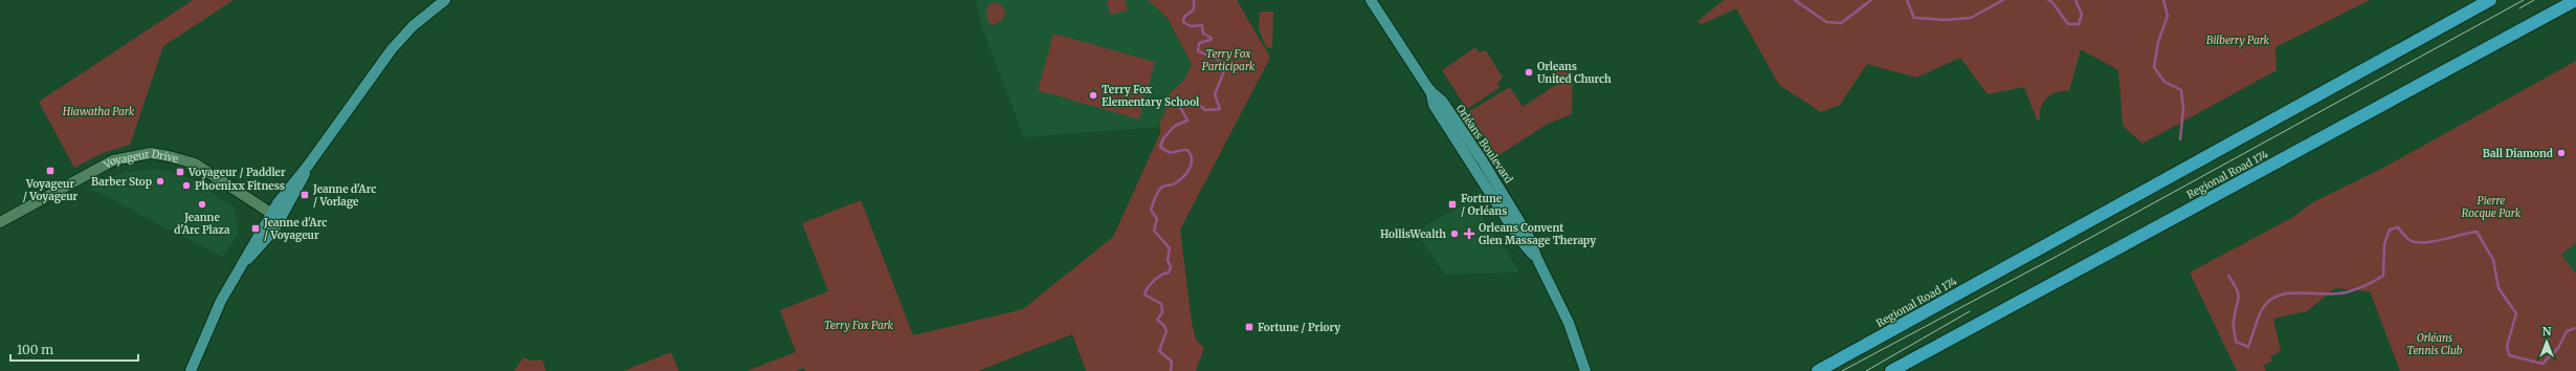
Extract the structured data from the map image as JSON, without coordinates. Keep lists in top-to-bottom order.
{
  "streets": {
    "highway": ["Regional Road 174"],
    "main road": ["Orléans Boulevard"],
    "street": ["Voyageur Drive"]
  },
  "parks": [
    "Bilberry Park",
    "Terry Fox Participark",
    "Hiawatha Park",
    "Pierre Rocque Park",
    "Terry Fox Park",
    "Orléans Tennis Club"
  ],
  "places": {
    "other": [
      "Orleans United Church",
      "Terry Fox Elementary School",
      "Ball Diamond",
      "Barber Stop",
      "Phoenixx Fitness",
      "Jeanne d'Arc Plaza",
      "HollisWealth"
    ],
    "transit": [
      "Voyageur / Voyageur",
      "Voyageur / Paddler",
      "Jeanne d'Arc / Vorlage",
      "Fortune / Orléans",
      "Jeanne d'Arc / Voyageur",
      "Fortune / Priory"
    ],
    "health": ["Orleans Convent Glen Massage Therapy"]
  },
  "scale_bar": "100 m",
  "north": "top"
}
